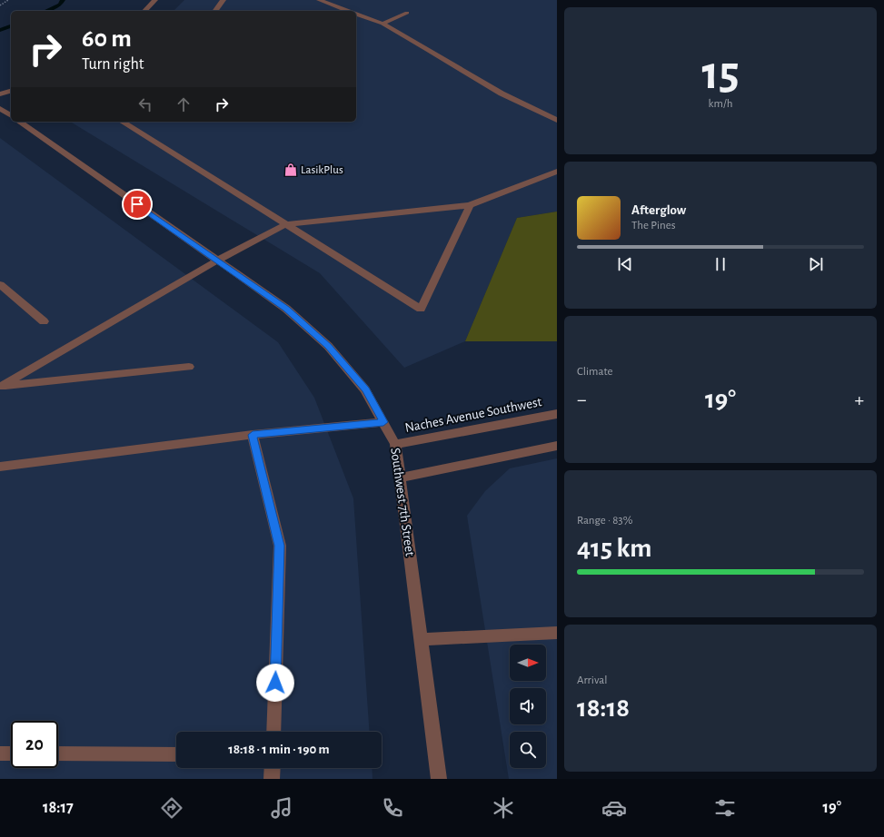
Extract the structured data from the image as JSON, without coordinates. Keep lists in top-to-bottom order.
{
  "streets": {
    "street": ["Naches Avenue Southwest", "Southwest 7th Street"]
  },
  "crossings": [
    ["Naches Avenue Southwest", "Southwest 7th Street"]
  ],
  "places": {
    "shop": ["LasikPlus"]
  },
  "north": "right",
  "page": {
    "tile": [
      ["15", "km/h"],
      "Climate",
      ["Range · 83%", "415 km"],
      ["Arrival", "18:18"]
    ],
    "turn": ["60 m", "Turn right"],
    "song": ["Afterglow", "The Pines"],
    "heat": ["−", "19°", "+"],
    "limit": "20",
    "trip": "18:18 · 1 min · 190 m",
    "tabs": ["18:17", "19°"]
  }
}
